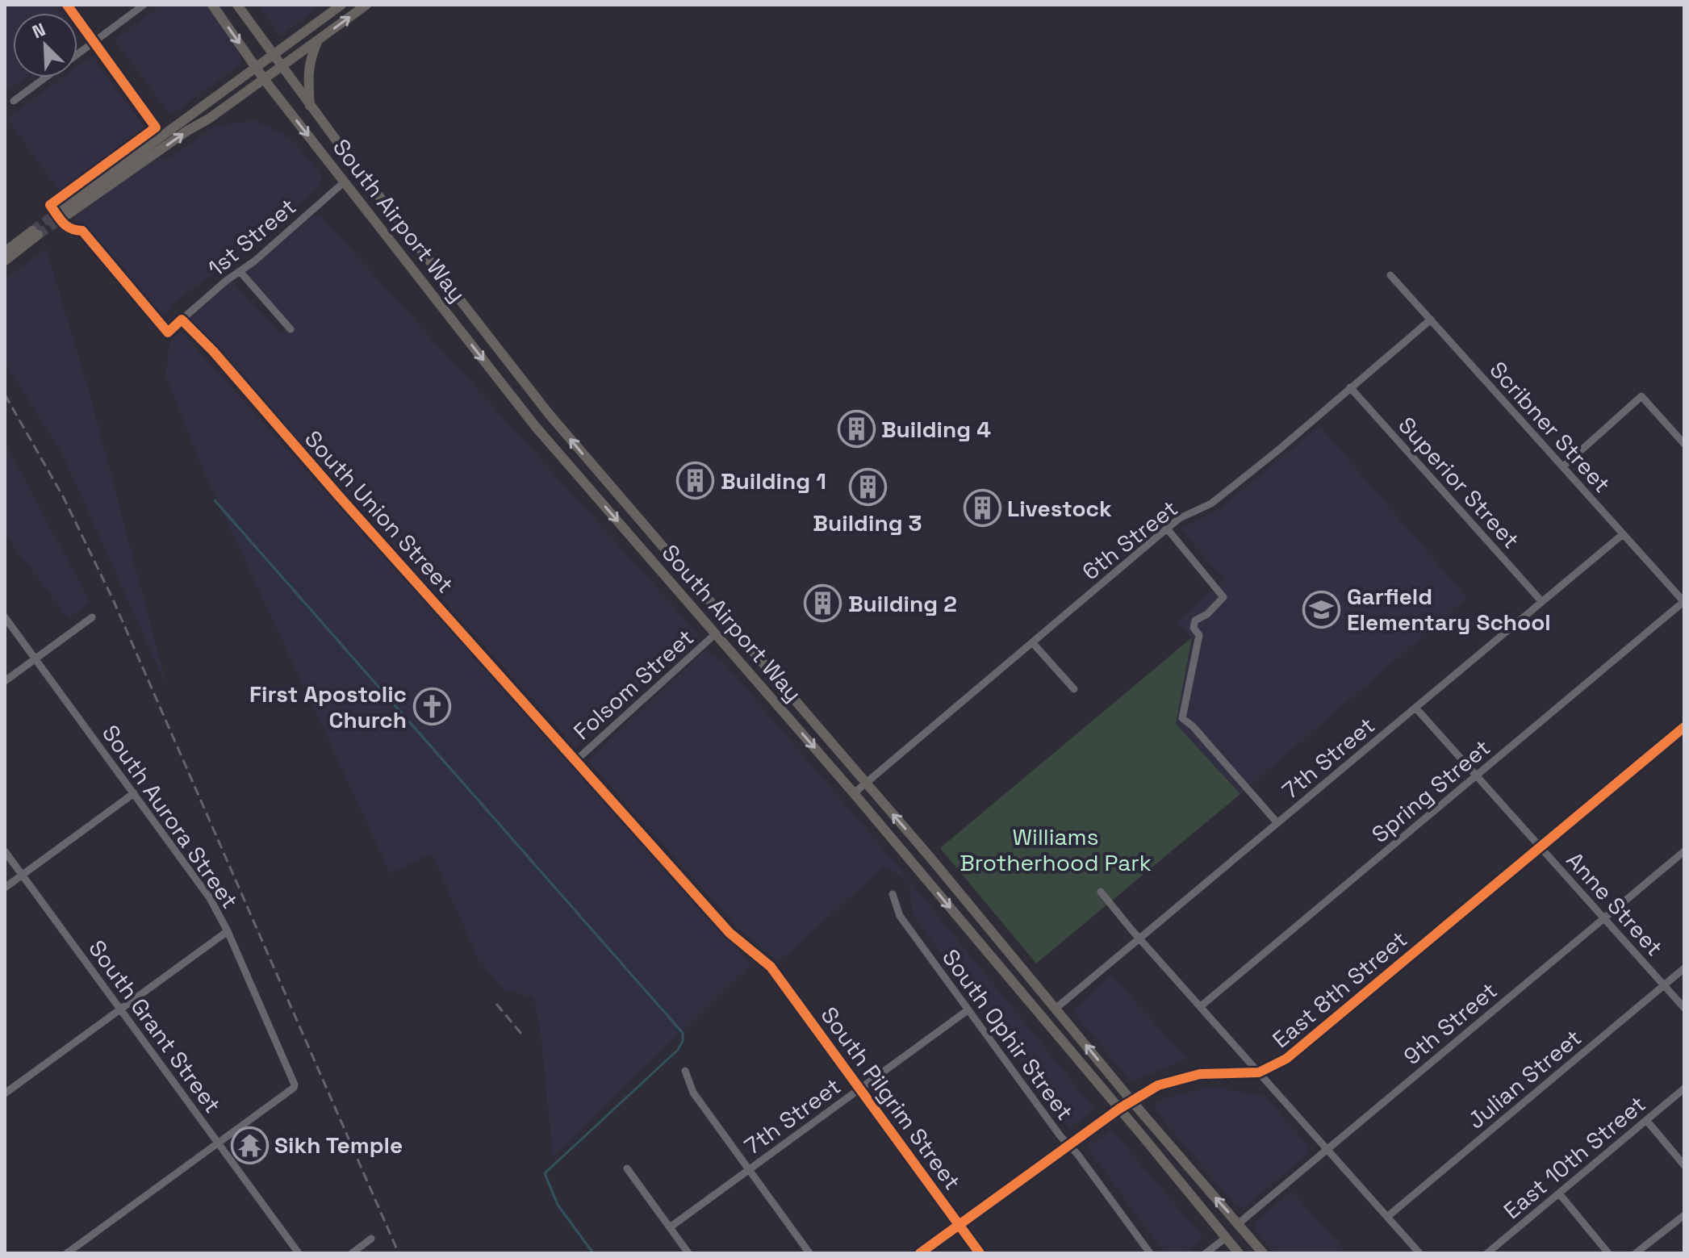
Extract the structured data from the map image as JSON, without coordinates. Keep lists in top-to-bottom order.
{
  "streets": {
    "main road": ["South Airport Way"],
    "street": [
      "1st Street",
      "Scribner Street",
      "Superior Street",
      "South Union Street",
      "6th Street",
      "Folsom Street",
      "7th Street",
      "Spring Street",
      "South Aurora Street",
      "Anne Street",
      "East 8th Street",
      "9th Street",
      "South Grant Street",
      "South Ophir Street",
      "Julian Street",
      "South Pilgrim Street",
      "East 10th Street"
    ]
  },
  "crossings": [
    ["South Airport Way", "1st Street"],
    ["South Airport Way", "6th Street"],
    ["South Airport Way", "Folsom Street"],
    ["South Airport Way", "7th Street"],
    ["South Airport Way", "East 8th Street"],
    ["South Airport Way", "9th Street"],
    ["1st Street", "South Union Street"],
    ["Scribner Street", "6th Street"],
    ["Scribner Street", "7th Street"],
    ["Scribner Street", "Spring Street"],
    ["Superior Street", "6th Street"],
    ["Superior Street", "7th Street"],
    ["South Union Street", "Folsom Street"],
    ["South Union Street", "South Pilgrim Street"],
    ["7th Street", "Anne Street"],
    ["7th Street", "South Ophir Street"],
    ["7th Street", "South Pilgrim Street"],
    ["Spring Street", "Anne Street"],
    ["South Aurora Street", "South Grant Street"],
    ["Anne Street", "East 8th Street"],
    ["Anne Street", "9th Street"],
    ["Anne Street", "Julian Street"],
    ["East 8th Street", "South Ophir Street"],
    ["East 8th Street", "South Pilgrim Street"]
  ],
  "parks": ["Williams Brotherhood Park"],
  "places": {
    "building": [
      "Building 4",
      "Building 1",
      "Building 3",
      "Livestock",
      "Building 2"
    ],
    "school or university": ["Garfield Elementary School"],
    "church": ["First Apostolic Church"],
    "temple": ["Sikh Temple"]
  },
  "north": "top left"
}
